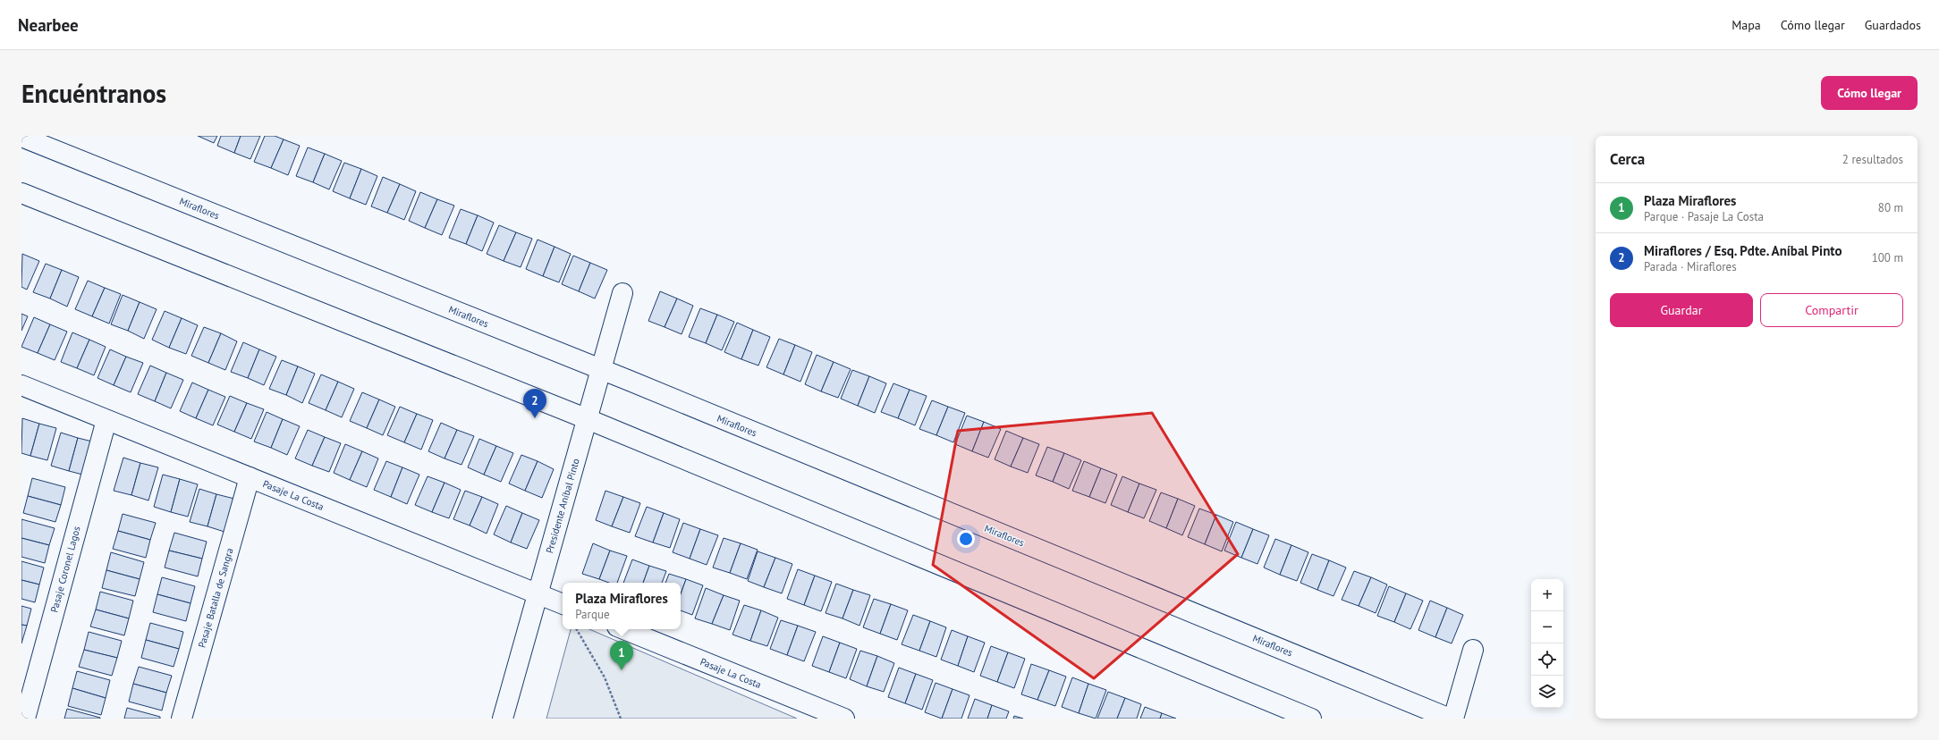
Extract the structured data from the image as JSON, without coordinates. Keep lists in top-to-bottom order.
{
  "streets": {
    "main road": [
      "Miraflores",
      "Pasaje La Costa",
      "Presidente Aníbal Pinto",
      "Pasaje Coronel Lagos",
      "Pasaje Batalla de Sangra"
    ]
  },
  "crossings": [
    ["Miraflores", "Presidente Aníbal Pinto"],
    ["Pasaje La Costa", "Presidente Aníbal Pinto"],
    ["Pasaje La Costa", "Pasaje Coronel Lagos"],
    ["Pasaje La Costa", "Pasaje Batalla de Sangra"]
  ],
  "page": {
    "header": "Nearbee",
    "nav": ["Mapa", "Cómo llegar", "Guardados"],
    "buttons": [
      "Cómo llegar",
      ["Guardar", "Compartir"]
    ],
    "title": "Encuéntranos",
    "heading": ["Cerca", "2 resultados"],
    "list": [
      {
        "mark": "1",
        "name": "Plaza Miraflores",
        "note": "Parque · Pasaje La Costa",
        "value": "80 m"
      },
      {
        "mark": "2",
        "name": "Miraflores / Esq. Pdte. Aníbal Pinto",
        "note": "Parada · Miraflores",
        "value": "100 m"
      }
    ],
    "pins": ["2", "1"],
    "map_buttons": ["+", "−"],
    "popup": ["Plaza Miraflores", "Parque"]
  }
}
